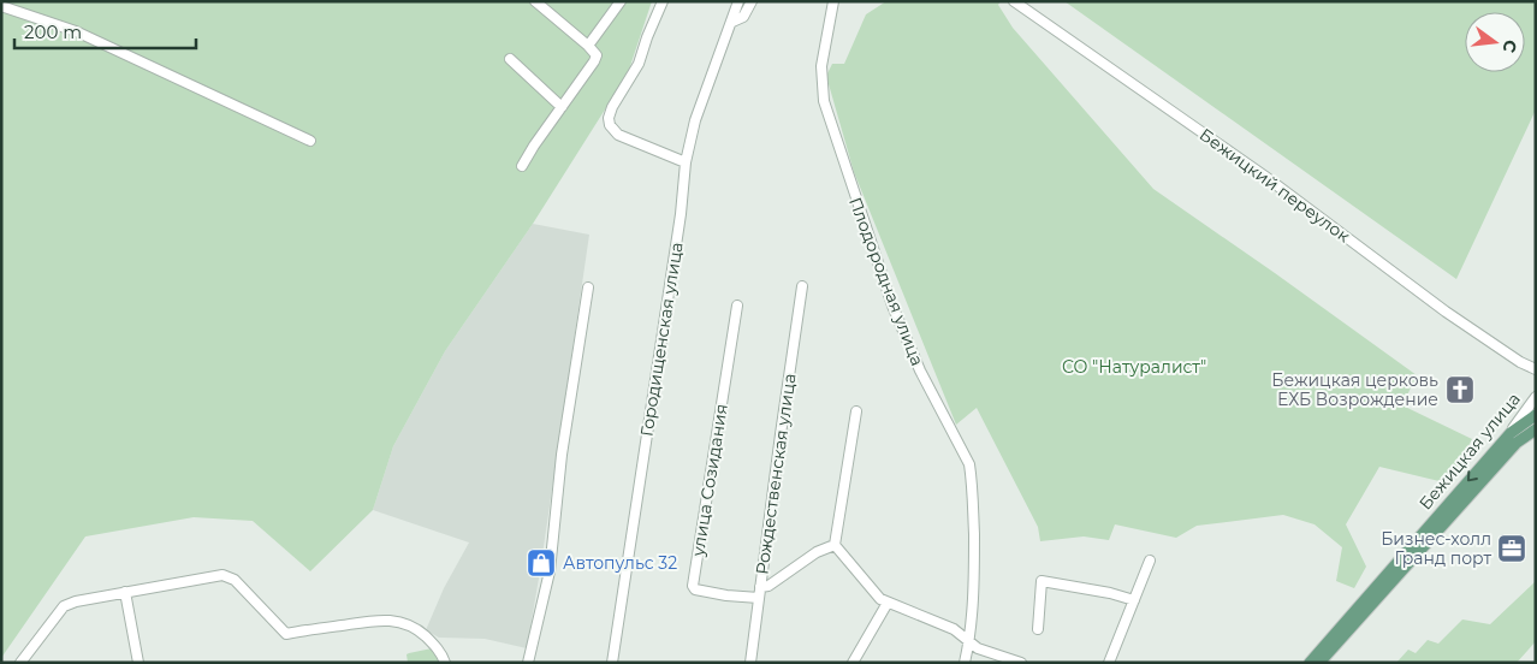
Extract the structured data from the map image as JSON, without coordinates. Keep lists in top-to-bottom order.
{
  "streets": {
    "main road": ["Бежицкая улица"],
    "street": [
      "Бежицкий переулок",
      "Плодородная улица",
      "Городищенская улица",
      "Рождественская улица",
      "улица Созидания"
    ]
  },
  "crossings": [
    ["Рождественская улица", "улица Созидания"]
  ],
  "one_way": ["Бежицкая улица"],
  "parks": ["СО \"Натуралист\""],
  "places": {
    "church": ["Бежицкая церковь ЕХБ Возрождение"],
    "office": ["Бизнес-холл Гранд порт"],
    "shop": ["Автопульс 32"]
  },
  "scale_bar": "200 m",
  "north": "right"
}
